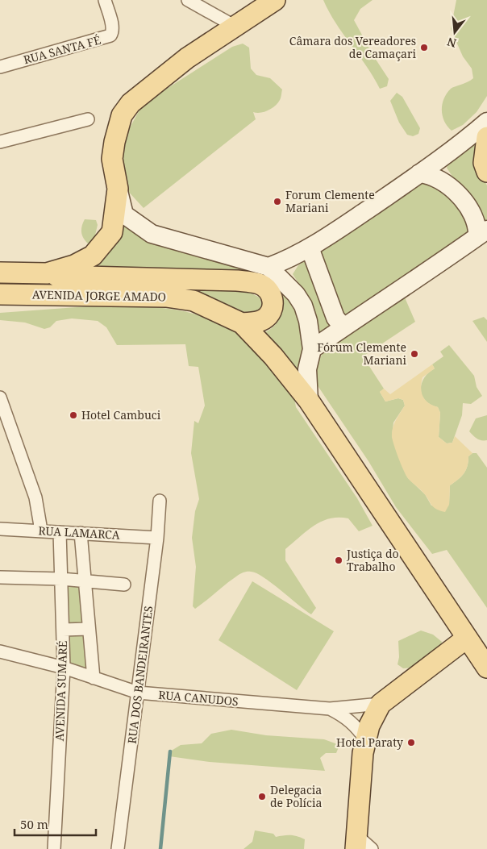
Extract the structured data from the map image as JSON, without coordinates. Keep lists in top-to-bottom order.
{
  "streets": {
    "main road": ["AVENIDA JORGE AMADO"],
    "street": [
      "RUA SANTA FÉ",
      "RUA LAMARCA",
      "RUA DOS BANDEIRANTES",
      "AVENIDA SUMARÉ",
      "RUA CANUDOS"
    ]
  },
  "crossings": [
    ["RUA LAMARCA", "RUA DOS BANDEIRANTES"],
    ["RUA LAMARCA", "AVENIDA SUMARÉ"],
    ["RUA DOS BANDEIRANTES", "RUA CANUDOS"],
    ["AVENIDA SUMARÉ", "RUA CANUDOS"]
  ],
  "places": [
    "Câmara dos Vereadores de Camaçari",
    "Forum Clemente Mariani",
    "Fórum Clemente Mariani",
    "Hotel Cambuci",
    "Justiça do Trabalho",
    "Hotel Paraty",
    "Delegacia de Polícia"
  ],
  "scale_bar": "50 m",
  "north": "bottom"
}
